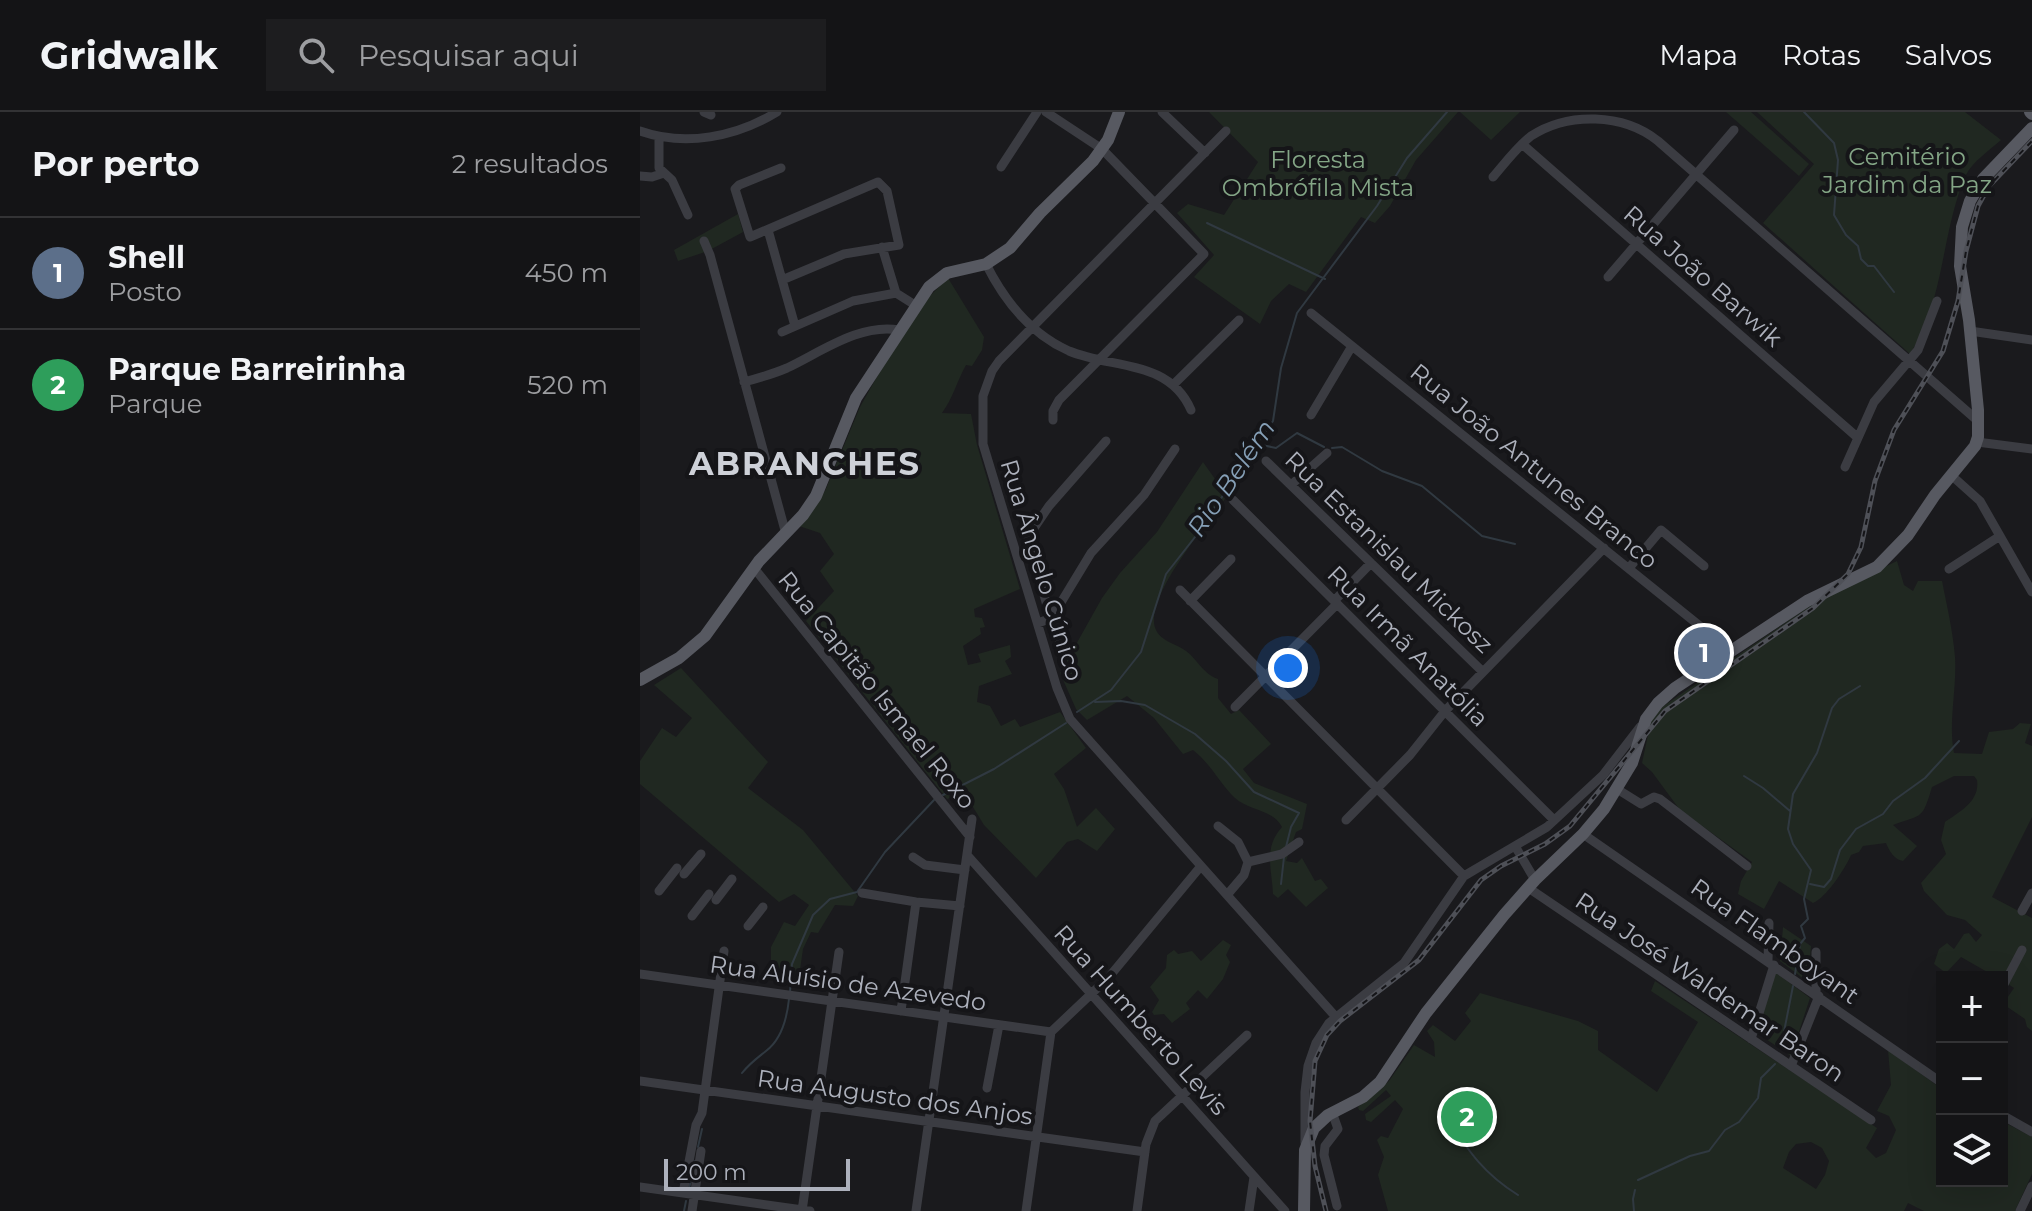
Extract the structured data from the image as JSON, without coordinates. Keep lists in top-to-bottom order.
{
  "streets": {
    "street": [
      "Rua João Barwik",
      "Rua João Antunes Branco",
      "Rua Estanislau Mickosz",
      "Rua Ângelo Cúnico",
      "Rua Irmã Anatólia",
      "Rua Capitão Ismael Roxo",
      "Rua Flamboyant",
      "Rua Aluísio de Azevedo",
      "Rua José Waldemar Baron",
      "Rua Humberto Levis",
      "Rua Augusto dos Anjos"
    ]
  },
  "districts": ["ABRANCHES"],
  "water": ["Rio Belém"],
  "parks": ["Cemitério Jardim da Paz", "Floresta Ombrófila Mista"],
  "scale_bar": "200 m",
  "page": {
    "header": "Gridwalk",
    "search": "Pesquisar aqui",
    "nav": ["Mapa", "Rotas", "Salvos"],
    "heading": ["Por perto", "2 resultados"],
    "list": [
      {
        "mark": "1",
        "name": "Shell",
        "note": "Posto",
        "value": "450 m"
      },
      {
        "mark": "2",
        "name": "Parque Barreirinha",
        "note": "Parque",
        "value": "520 m"
      }
    ],
    "pins": ["1", "2"],
    "map_buttons": ["+", "−"],
    "scale": "200 m"
  }
}
